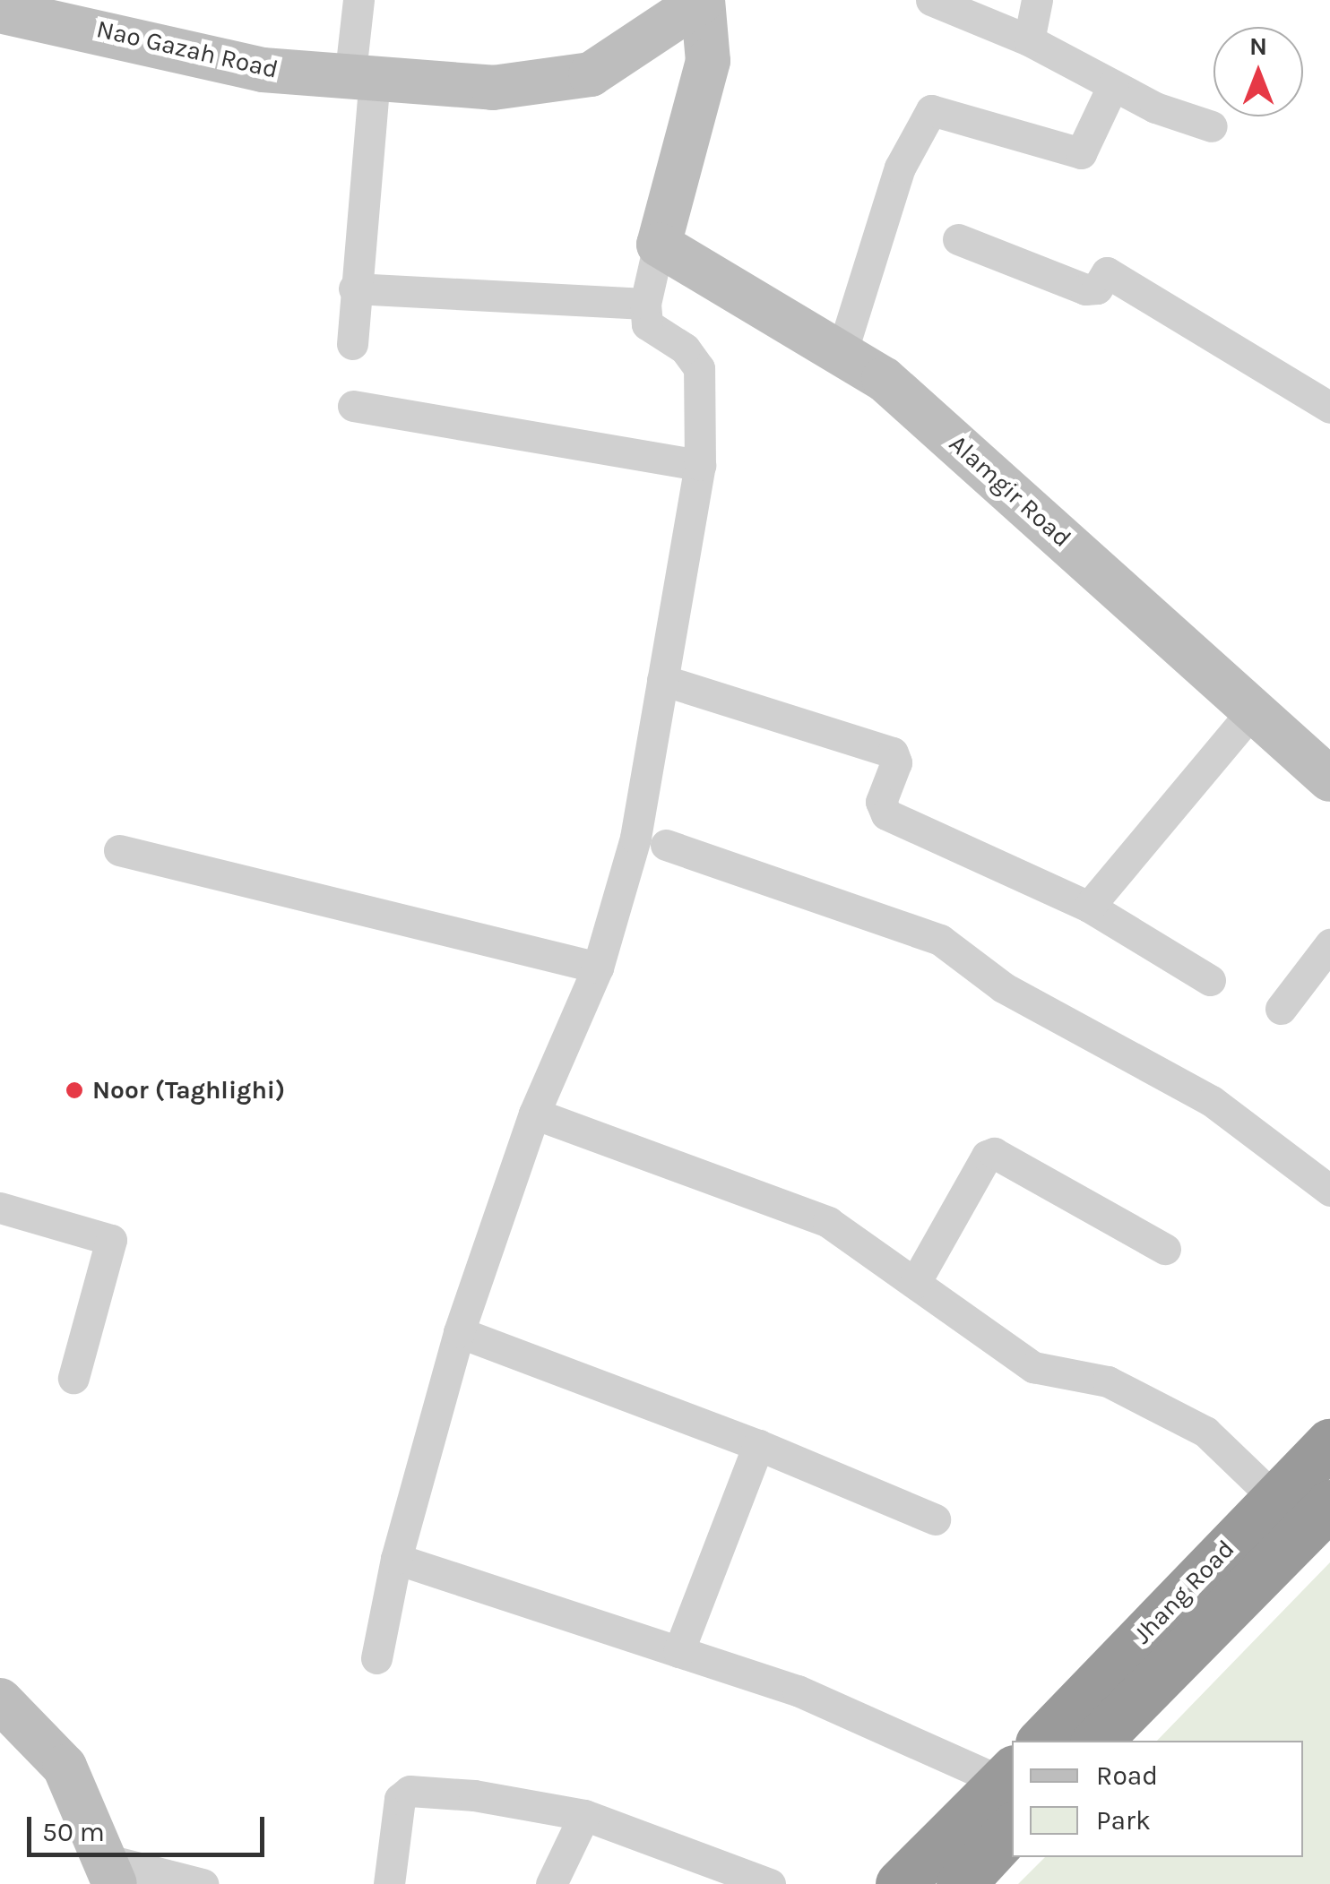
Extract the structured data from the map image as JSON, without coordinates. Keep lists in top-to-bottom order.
{
  "streets": {
    "highway": ["Jhang Road"],
    "street": ["Nao Gazah Road", "Alamgir Road"]
  },
  "places": ["Noor (Taghlighi)"],
  "legend": ["Road", "Park"],
  "scale_bar": "50 m",
  "north": "top"
}
